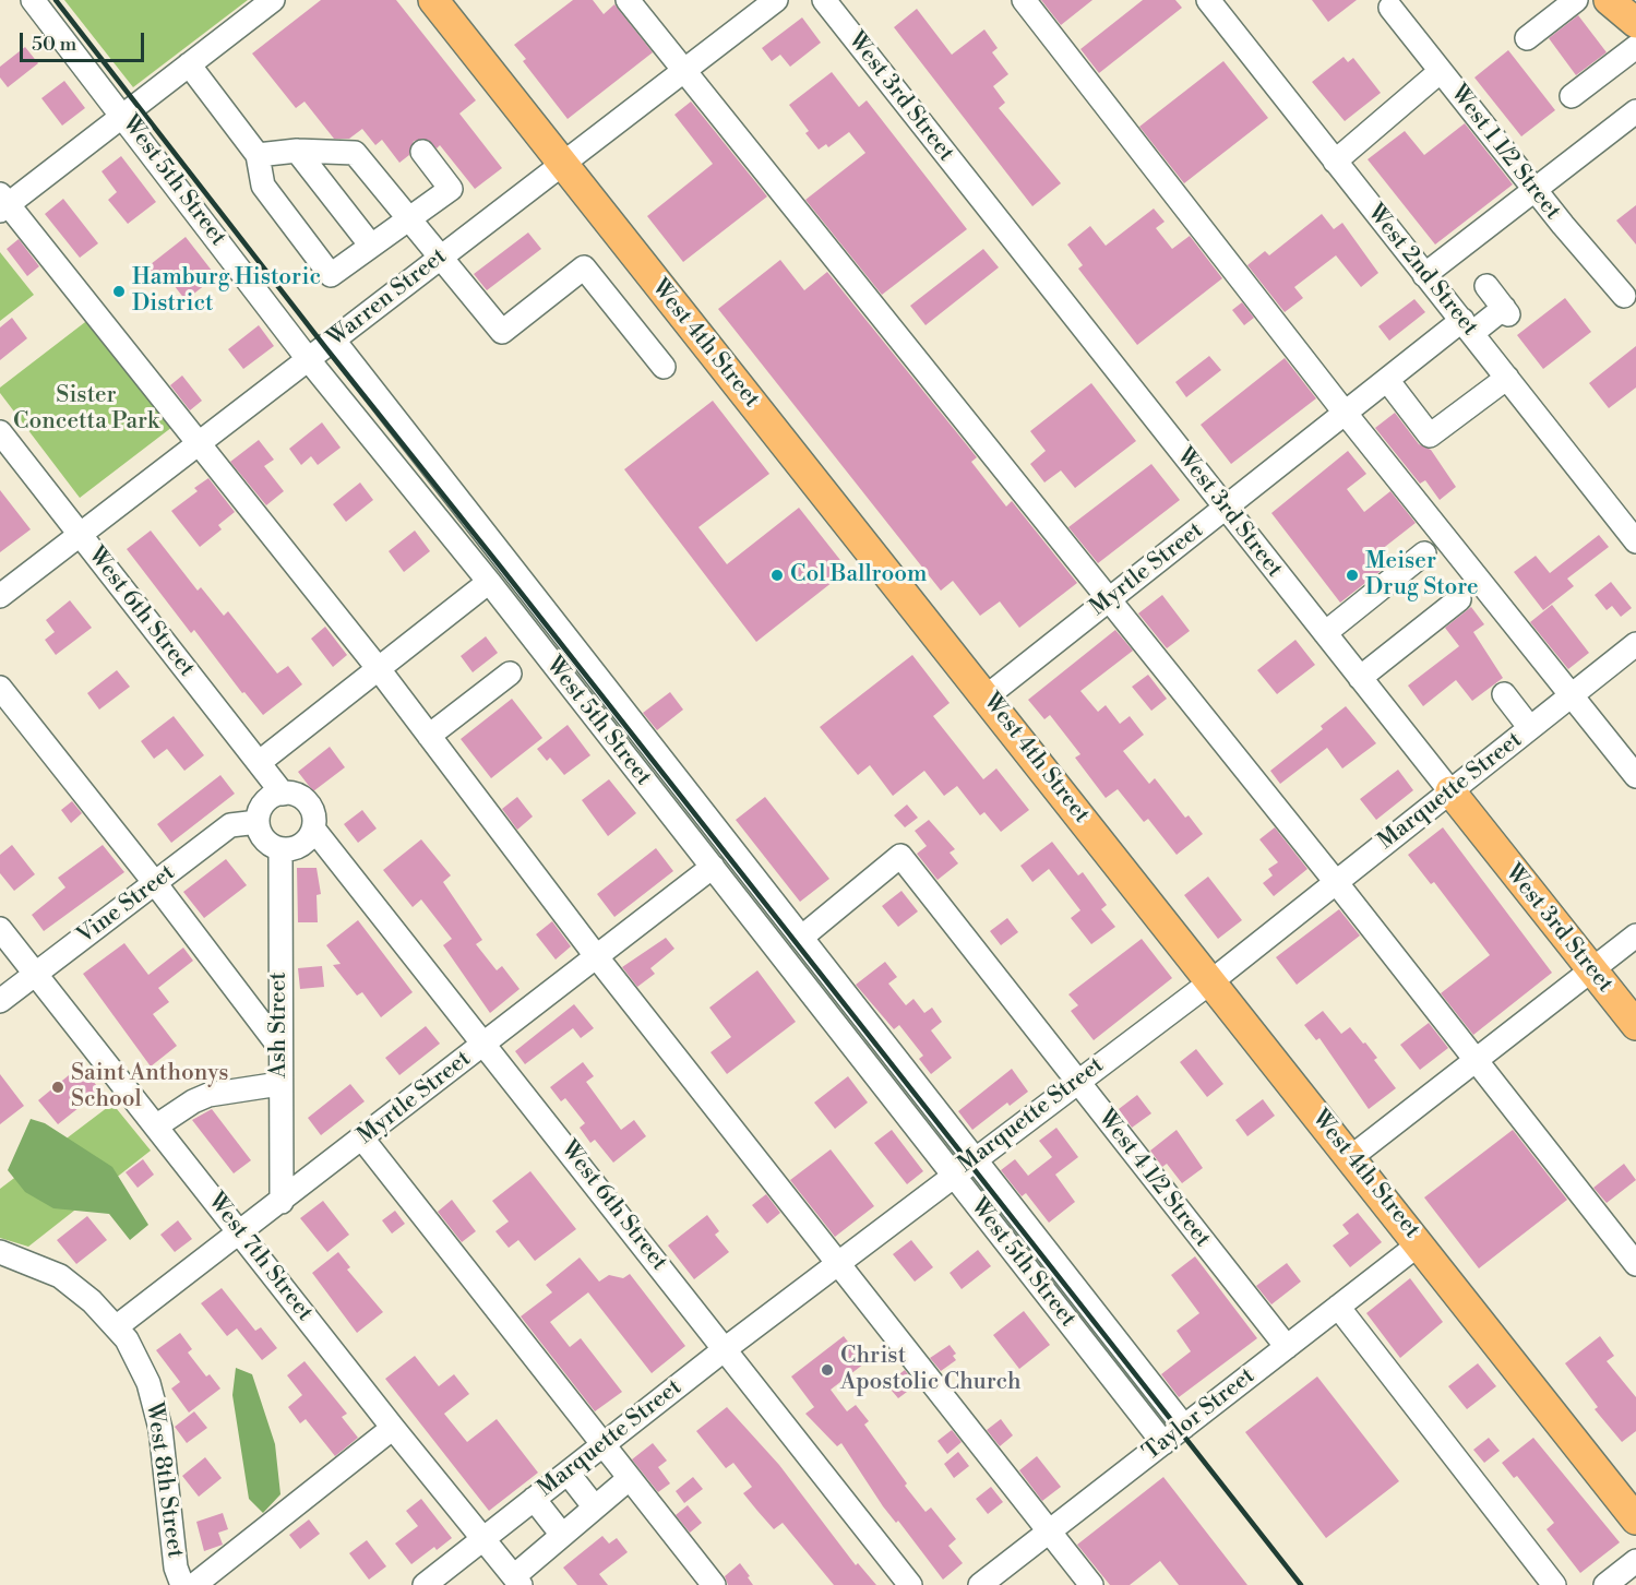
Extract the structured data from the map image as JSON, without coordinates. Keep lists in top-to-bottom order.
{
  "streets": {
    "main road": ["West 3rd Street", "West 4th Street"],
    "street": [
      "West 1 1/2 Street",
      "West 5th Street",
      "West 2nd Street",
      "Warren Street",
      "Myrtle Street",
      "West 6th Street",
      "Marquette Street",
      "Vine Street",
      "Ash Street",
      "West 4 1/2 Street",
      "West 7th Street",
      "Taylor Street",
      "West 8th Street"
    ]
  },
  "crossings": [
    ["West 3rd Street", "Myrtle Street"],
    ["West 3rd Street", "Marquette Street"],
    ["West 5th Street", "Warren Street"],
    ["West 5th Street", "Myrtle Street"],
    ["West 5th Street", "Marquette Street"],
    ["West 5th Street", "Taylor Street"],
    ["West 2nd Street", "Myrtle Street"],
    ["Warren Street", "West 4th Street"],
    ["Warren Street", "West 6th Street"],
    ["West 4th Street", "Myrtle Street"],
    ["West 4th Street", "Marquette Street"],
    ["West 4th Street", "Taylor Street"],
    ["Myrtle Street", "West 6th Street"],
    ["Myrtle Street", "Ash Street"],
    ["Myrtle Street", "West 7th Street"],
    ["Myrtle Street", "West 8th Street"],
    ["West 6th Street", "Marquette Street"],
    ["West 6th Street", "Vine Street"],
    ["West 6th Street", "Ash Street"],
    ["Marquette Street", "West 4 1/2 Street"],
    ["Marquette Street", "West 7th Street"],
    ["Vine Street", "Ash Street"],
    ["Vine Street", "West 7th Street"],
    ["West 4 1/2 Street", "Taylor Street"]
  ],
  "parks": ["Sister Concetta Park"],
  "places": [
    "Hamburg Historic District",
    "Col Ballroom",
    "Meiser Drug Store",
    "Saint Anthonys School",
    "Christ Apostolic Church"
  ],
  "scale_bar": "50 m"
}
